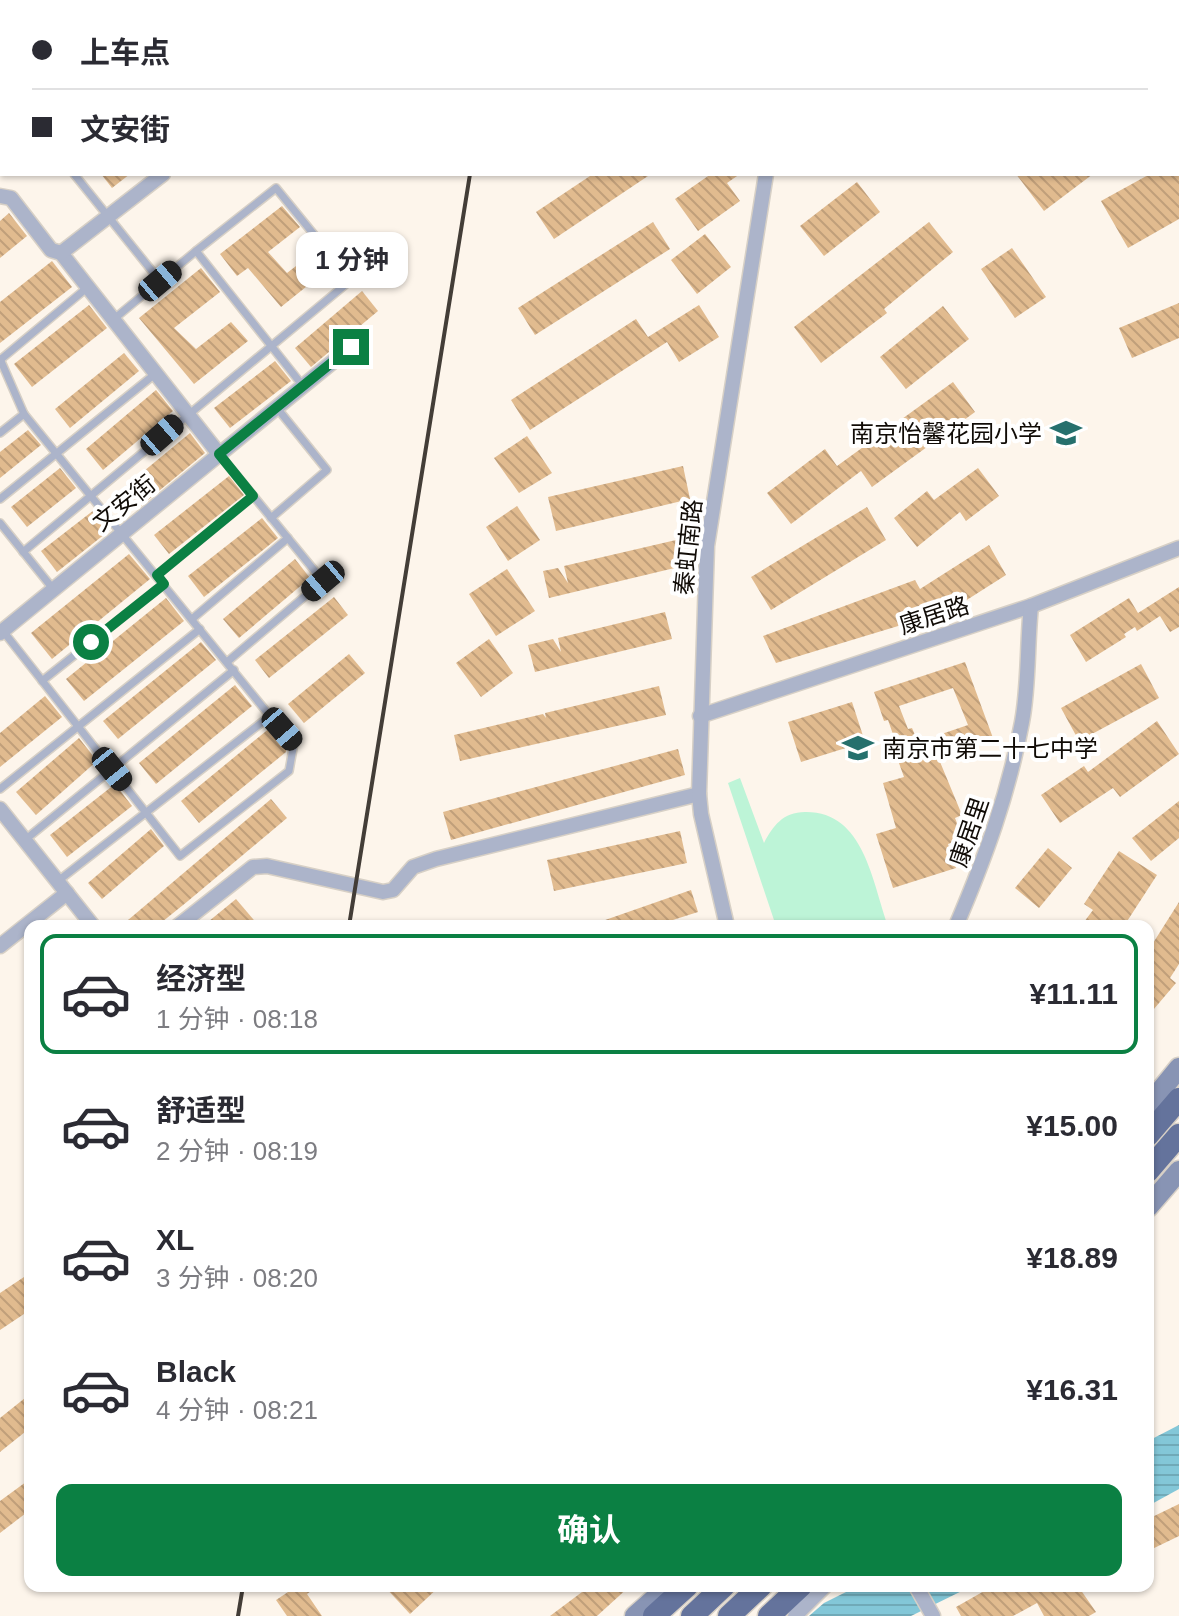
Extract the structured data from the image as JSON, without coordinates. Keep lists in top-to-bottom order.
{
  "streets": {
    "street": [
      "文安街",
      "秦虹南路",
      "康居路",
      "康居里"
    ]
  },
  "crossings": [
    ["秦虹南路", "康居路"],
    ["康居路", "康居里"]
  ],
  "places": {
    "school or university": ["南京怡馨花园小学", "南京市第二十七中学"]
  },
  "page": {
    "banner": ["上车点", "文安街"],
    "bubble": "1 分钟",
    "list": [
      {
        "name": "经济型",
        "note": "1 分钟 · 08:18",
        "value": "¥11.11"
      },
      {
        "name": "舒适型",
        "note": "2 分钟 · 08:19",
        "value": "¥15.00"
      },
      {
        "name": "XL",
        "note": "3 分钟 · 08:20",
        "value": "¥18.89"
      },
      {
        "name": "Black",
        "note": "4 分钟 · 08:21",
        "value": "¥16.31"
      }
    ],
    "buttons": "确认"
  }
}
